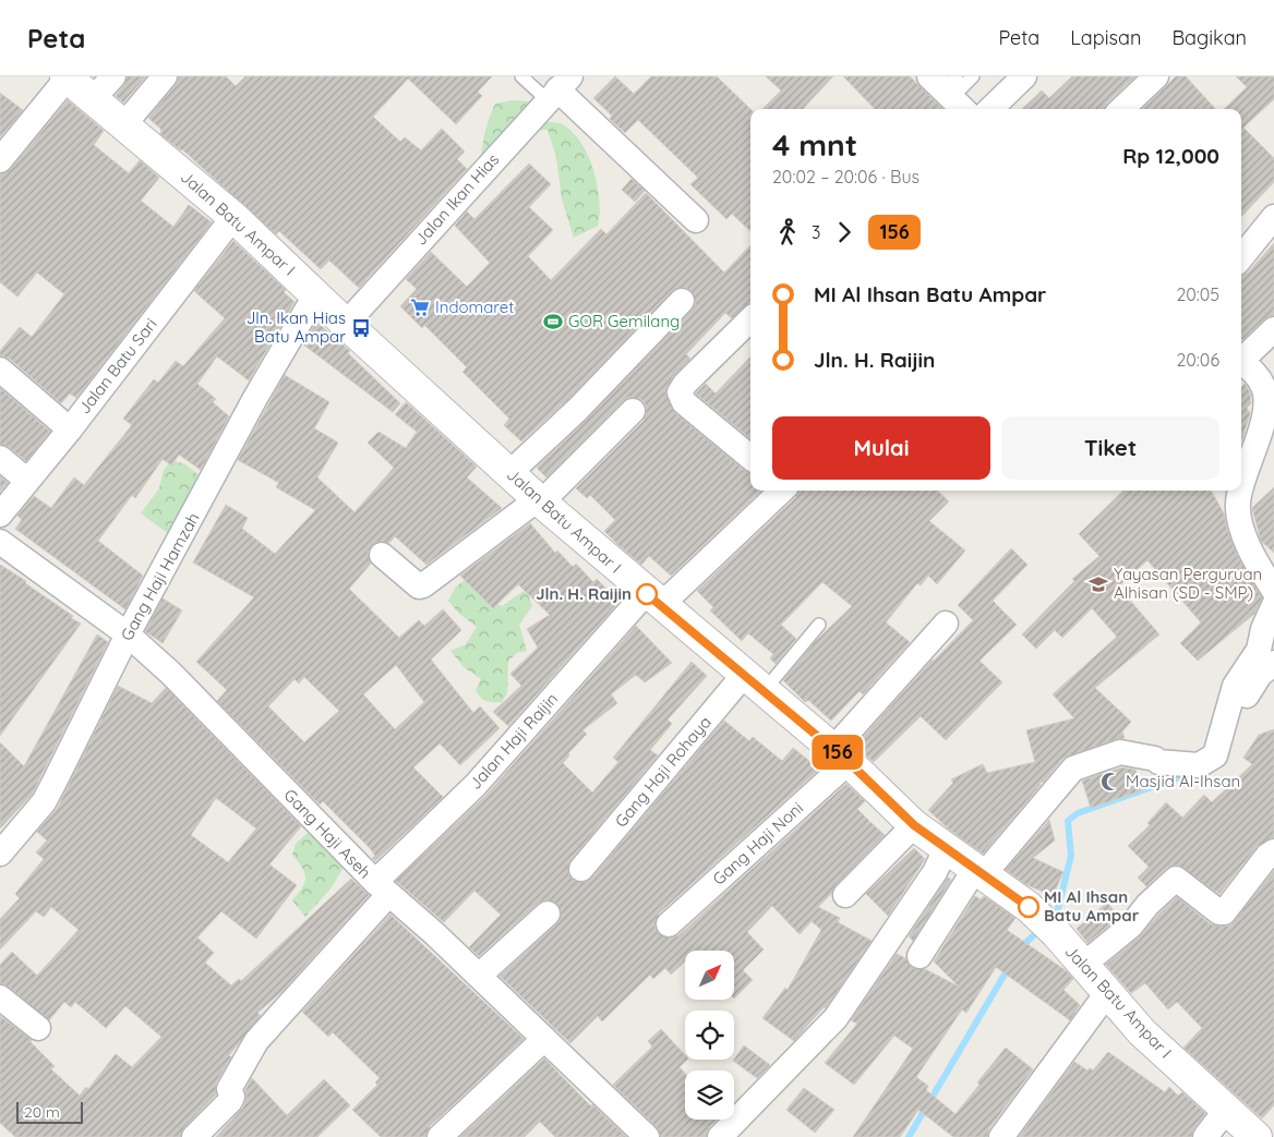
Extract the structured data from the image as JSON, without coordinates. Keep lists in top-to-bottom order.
{
  "streets": {
    "street": [
      "Jalan Ikan Hias",
      "Jalan Batu Ampar I",
      "Jalan Batu Sari",
      "Gang Haji Hamzah",
      "Jalan Haji Raijin",
      "Gang Haji Rohaya",
      "Gang Haji Aseh",
      "Gang Haji Noni"
    ]
  },
  "crossings": [
    ["Jalan Ikan Hias", "Jalan Batu Ampar I"],
    ["Jalan Batu Ampar I", "Jalan Batu Sari"],
    ["Jalan Batu Ampar I", "Gang Haji Hamzah"],
    ["Jalan Batu Ampar I", "Jalan Haji Raijin"],
    ["Jalan Batu Ampar I", "Gang Haji Rohaya"],
    ["Jalan Batu Ampar I", "Gang Haji Noni"],
    ["Gang Haji Hamzah", "Gang Haji Aseh"],
    ["Jalan Haji Raijin", "Gang Haji Aseh"]
  ],
  "places": {
    "supermarket": ["Indomaret"],
    "sports": ["GOR Gemilang"],
    "bus stop": ["Jln. Ikan Hias Batu Ampar"],
    "school or university": ["Yayasan Perguruan Alhisan (SD - SMP)"],
    "other": ["Jln. H. Raijin", "MI Al Ihsan Batu Ampar"],
    "mosque": ["Masjid Al-Ihsan"]
  },
  "lines": ["bus line 156"],
  "scale_bar": "20 m",
  "north": "top right",
  "page": {
    "header": "Peta",
    "nav": ["Peta", "Lapisan", "Bagikan"],
    "on_map": "156",
    "heading": ["4 mnt", "20:02 – 20:06 · Bus", "Rp 12,000"],
    "legs": ["3", "156"],
    "list": [
      {
        "name": "MI Al Ihsan Batu Ampar",
        "value": "20:05"
      },
      {
        "name": "Jln. H. Raijin",
        "value": "20:06"
      }
    ],
    "buttons": ["Mulai", "Tiket"],
    "scale": "20 m"
  }
}
